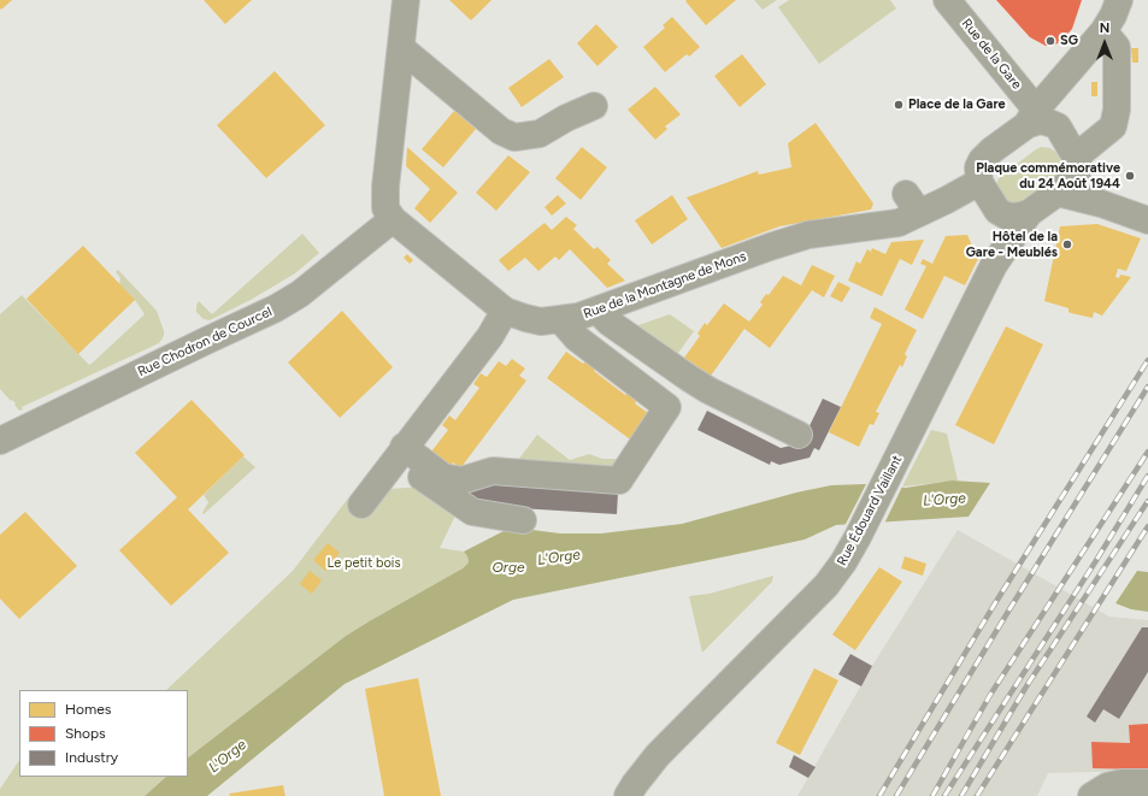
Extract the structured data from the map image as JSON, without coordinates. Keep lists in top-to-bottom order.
{
  "streets": {
    "street": [
      "Rue de la Gare",
      "Rue de la Montagne de Mons",
      "Rue Chodron de Courcel",
      "Rue Édouard Vaillant"
    ]
  },
  "crossings": [
    ["Rue de la Gare", "Rue de la Montagne de Mons"],
    ["Rue de la Gare", "Rue Édouard Vaillant"],
    ["Rue de la Montagne de Mons", "Rue Chodron de Courcel"],
    ["Rue de la Montagne de Mons", "Rue Édouard Vaillant"]
  ],
  "water": ["L'Orge", "Orge"],
  "parks": ["Le petit bois"],
  "places": [
    "SG",
    "Place de la Gare",
    "Plaque commémorative du 24 Août 1944",
    "Hôtel de la Gare - Meublés"
  ],
  "legend": ["Homes", "Shops", "Industry"],
  "north": "top"
}
